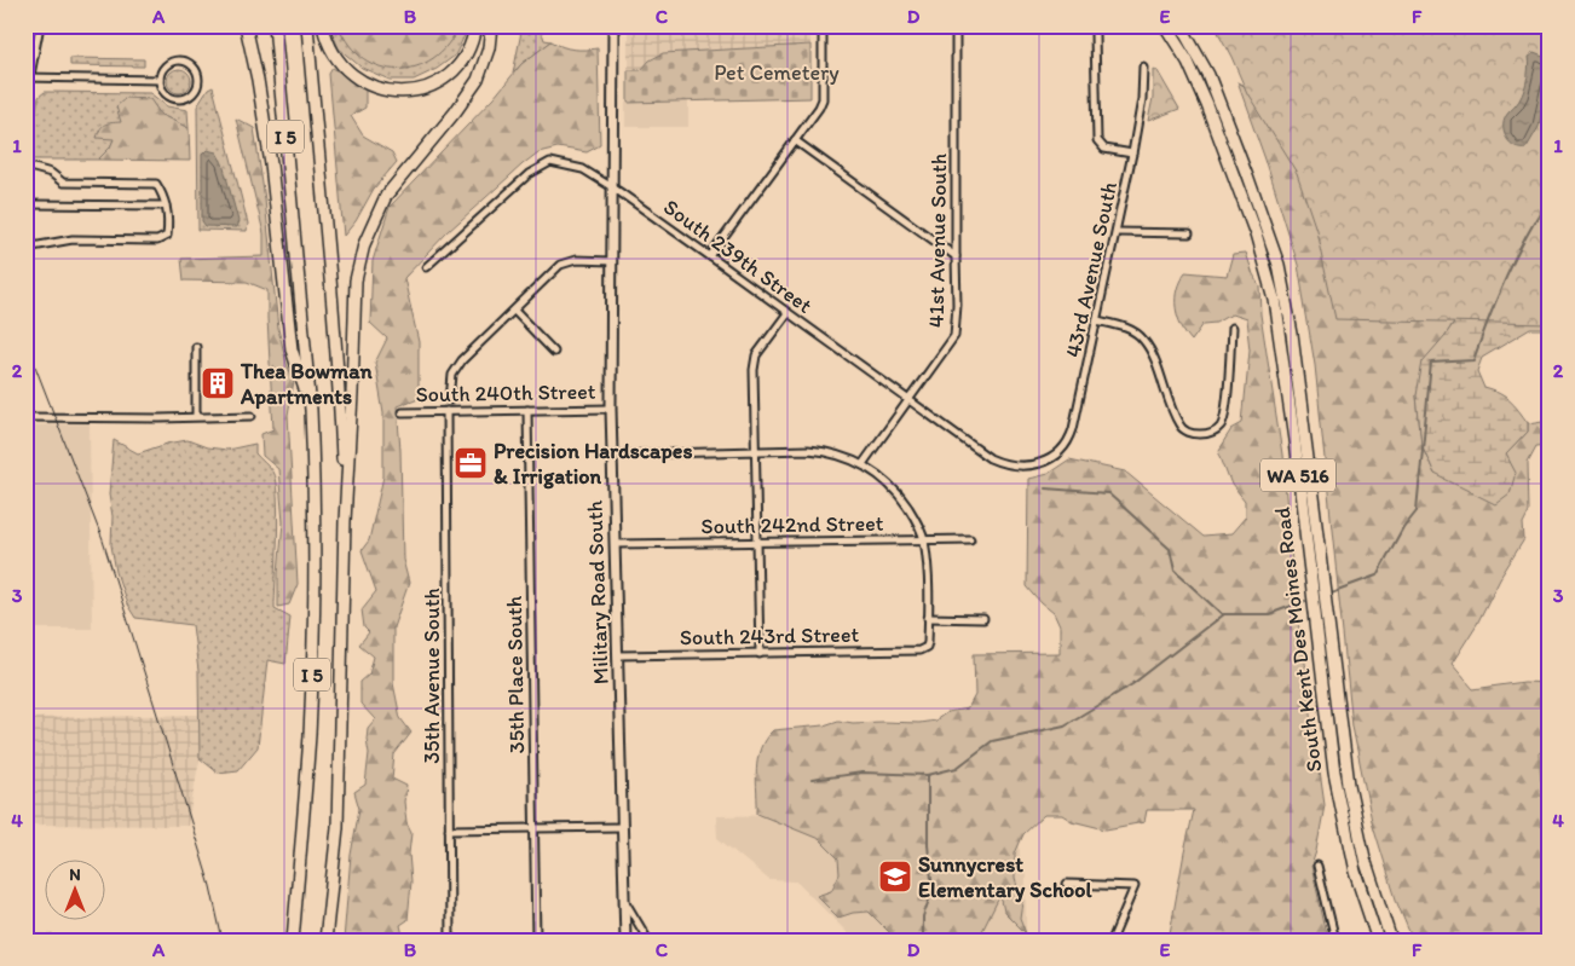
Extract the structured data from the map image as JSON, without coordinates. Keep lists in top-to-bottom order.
{
  "streets": {
    "highway": ["I 5", "WA 516", "South Kent Des Moines Road"],
    "main road": ["Military Road South"],
    "street": [
      "41st Avenue South",
      "South 239th Street",
      "43rd Avenue South",
      "South 240th Street",
      "South 242nd Street",
      "South 243rd Street",
      "35th Place South",
      "35th Avenue South"
    ]
  },
  "crossings": [
    ["41st Avenue South", "South 239th Street"],
    ["South 239th Street", "43rd Avenue South"],
    ["South 239th Street", "Military Road South"],
    ["South 240th Street", "Military Road South"],
    ["South 240th Street", "35th Place South"],
    ["South 240th Street", "35th Avenue South"],
    ["South 242nd Street", "Military Road South"],
    ["Military Road South", "South 243rd Street"]
  ],
  "parks": ["Pet Cemetery"],
  "places": {
    "building": ["Thea Bowman Apartments"],
    "office": ["Precision Hardscapes & Irrigation"],
    "school or university": ["Sunnycrest Elementary School"]
  },
  "north": "top",
  "grid": {
    "columns": [
      "A",
      "B",
      "C",
      "D",
      "E",
      "F"
    ],
    "rows": [
      "1",
      "2",
      "3",
      "4"
    ]
  }
}
